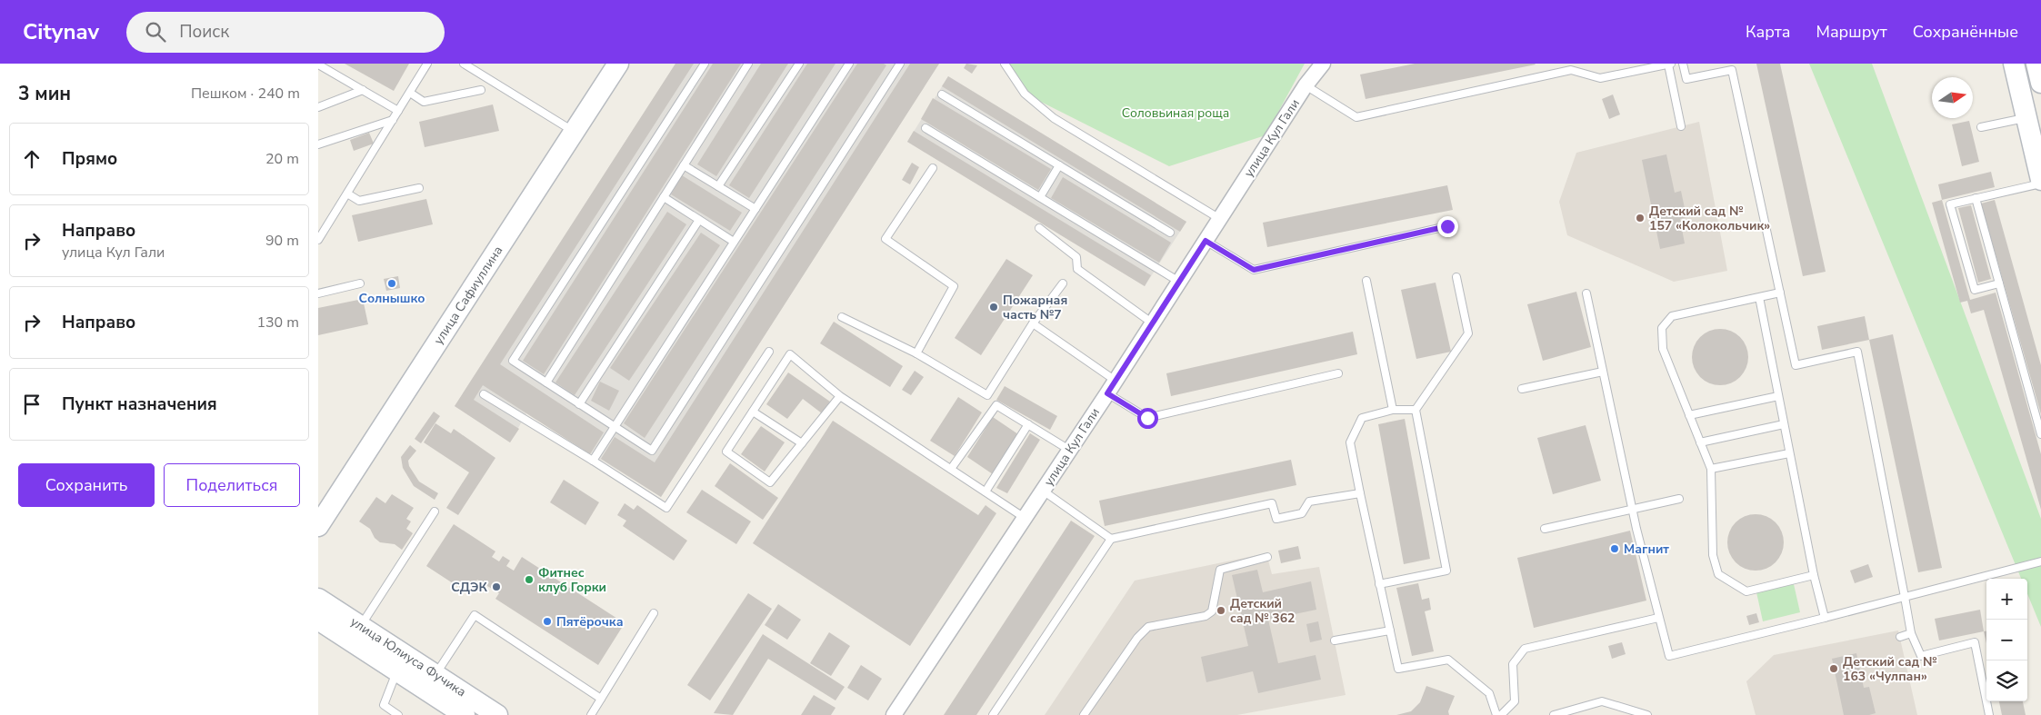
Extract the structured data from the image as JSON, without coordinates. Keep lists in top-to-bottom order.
{
  "streets": {
    "street": ["улица Кул Гали", "улица Сафиуллина", "улица Юлиуса Фучика"]
  },
  "parks": ["Соловьиная роща"],
  "places": [
    "Детский сад № 157 «Колокольчик»",
    "Солнышко",
    "Пожарная часть №7",
    "Магнит",
    "Фитнес клуб Горки",
    "СДЭК",
    "Детский сад № 362",
    "Пятёрочка",
    "Детский сад № 163 «Чулпан»"
  ],
  "north": "right",
  "page": {
    "header": "Citynav",
    "search": "Поиск",
    "nav": ["Карта", "Маршрут", "Сохранённые"],
    "heading": ["3 мин", "Пешком · 240 m"],
    "list": [
      ["Прямо", "20 m"],
      ["Направо", "улица Кул Гали", "90 m"],
      ["Направо", "130 m"],
      "Пункт назначения"
    ],
    "buttons": ["Сохранить", "Поделиться"],
    "map_buttons": ["+", "−"]
  }
}
